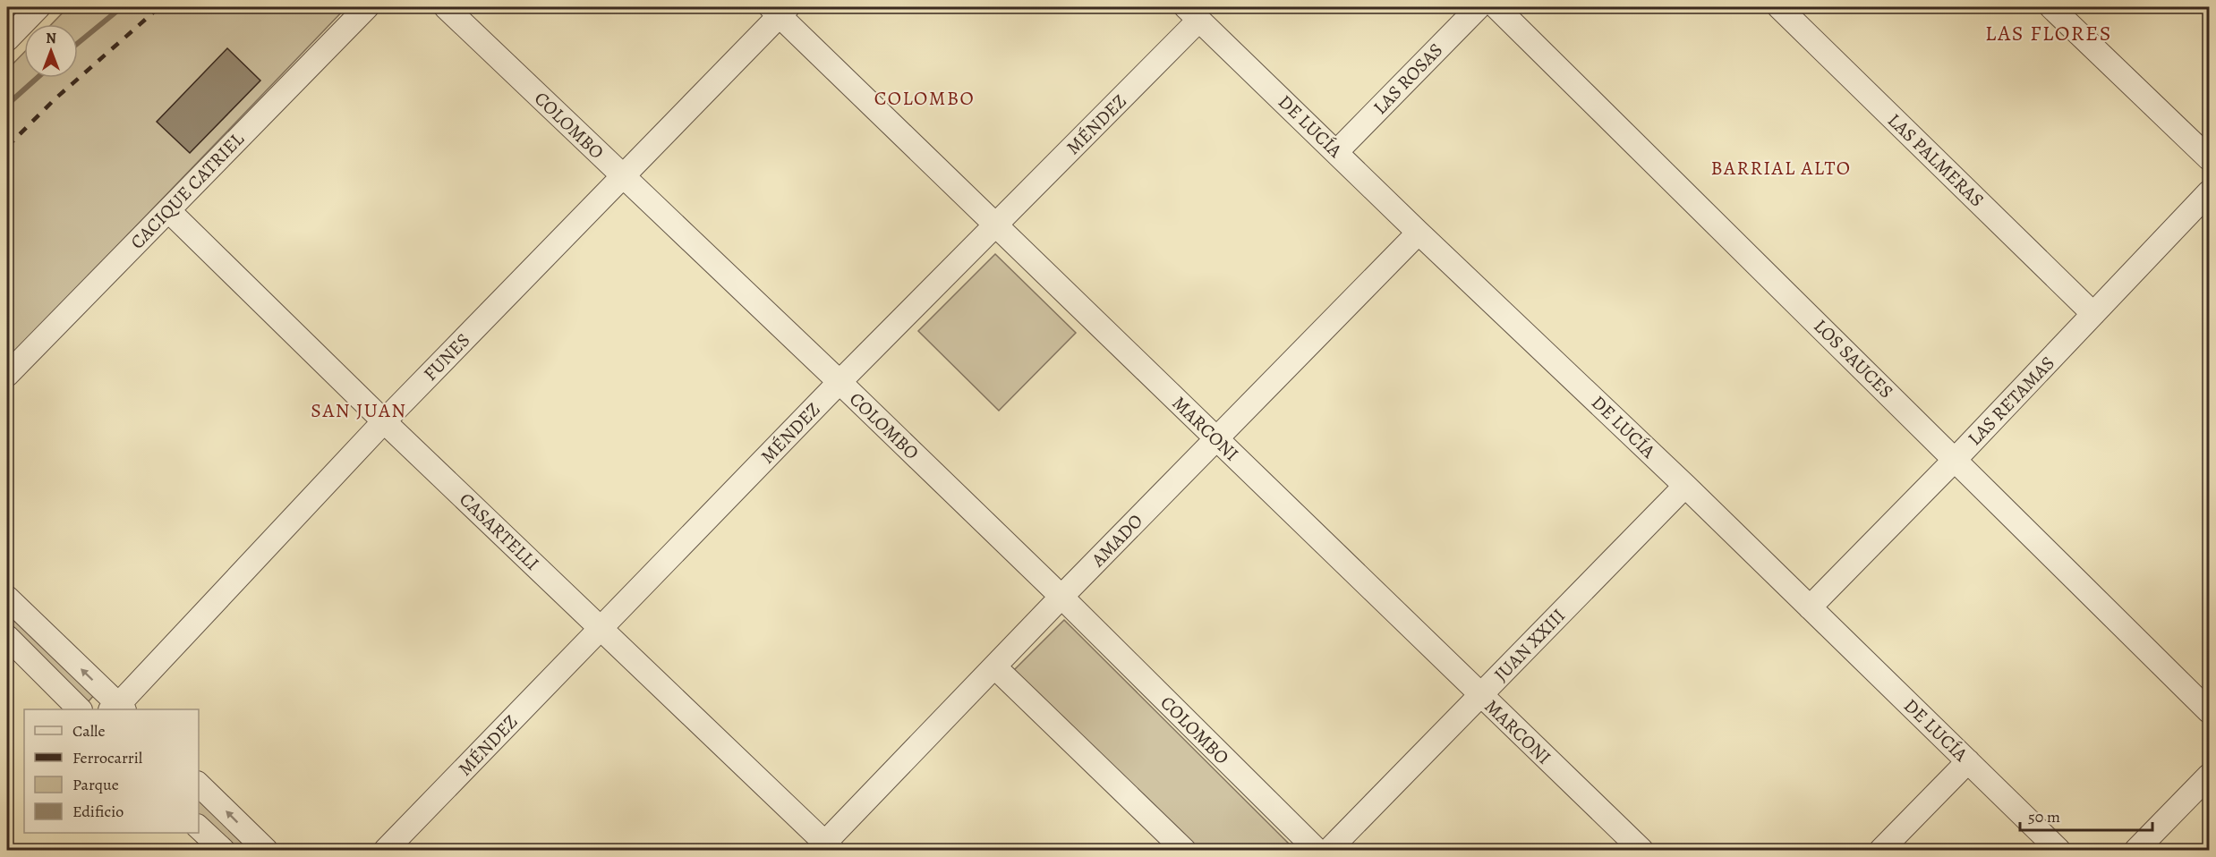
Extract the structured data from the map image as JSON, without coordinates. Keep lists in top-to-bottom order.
{
  "streets": {
    "street": [
      "LAS ROSAS",
      "MÉNDEZ",
      "COLOMBO",
      "DE LUCÍA",
      "LAS PALMERAS",
      "CACIQUE CATRIEL",
      "FUNES",
      "LOS SAUCES",
      "LAS RETAMAS",
      "MARCONI",
      "CASARTELLI",
      "AMADO",
      "JUAN XXIII"
    ]
  },
  "crossings": [
    ["LAS ROSAS", "DE LUCÍA"],
    ["MÉNDEZ", "COLOMBO"],
    ["MÉNDEZ", "DE LUCÍA"],
    ["MÉNDEZ", "MARCONI"],
    ["MÉNDEZ", "CASARTELLI"],
    ["COLOMBO", "FUNES"],
    ["COLOMBO", "AMADO"],
    ["DE LUCÍA", "LAS RETAMAS"],
    ["DE LUCÍA", "AMADO"],
    ["DE LUCÍA", "JUAN XXIII"],
    ["LAS PALMERAS", "LAS RETAMAS"],
    ["CACIQUE CATRIEL", "CASARTELLI"],
    ["FUNES", "MARCONI"],
    ["FUNES", "CASARTELLI"],
    ["LOS SAUCES", "LAS RETAMAS"],
    ["MARCONI", "AMADO"],
    ["MARCONI", "JUAN XXIII"],
    ["CASARTELLI", "AMADO"]
  ],
  "districts": [
    "LAS FLORES",
    "COLOMBO",
    "BARRIAL ALTO",
    "SAN JUAN"
  ],
  "legend": [
    "Calle",
    "Ferrocarril",
    "Parque",
    "Edificio"
  ],
  "scale_bar": "50 m",
  "north": "top"
}
